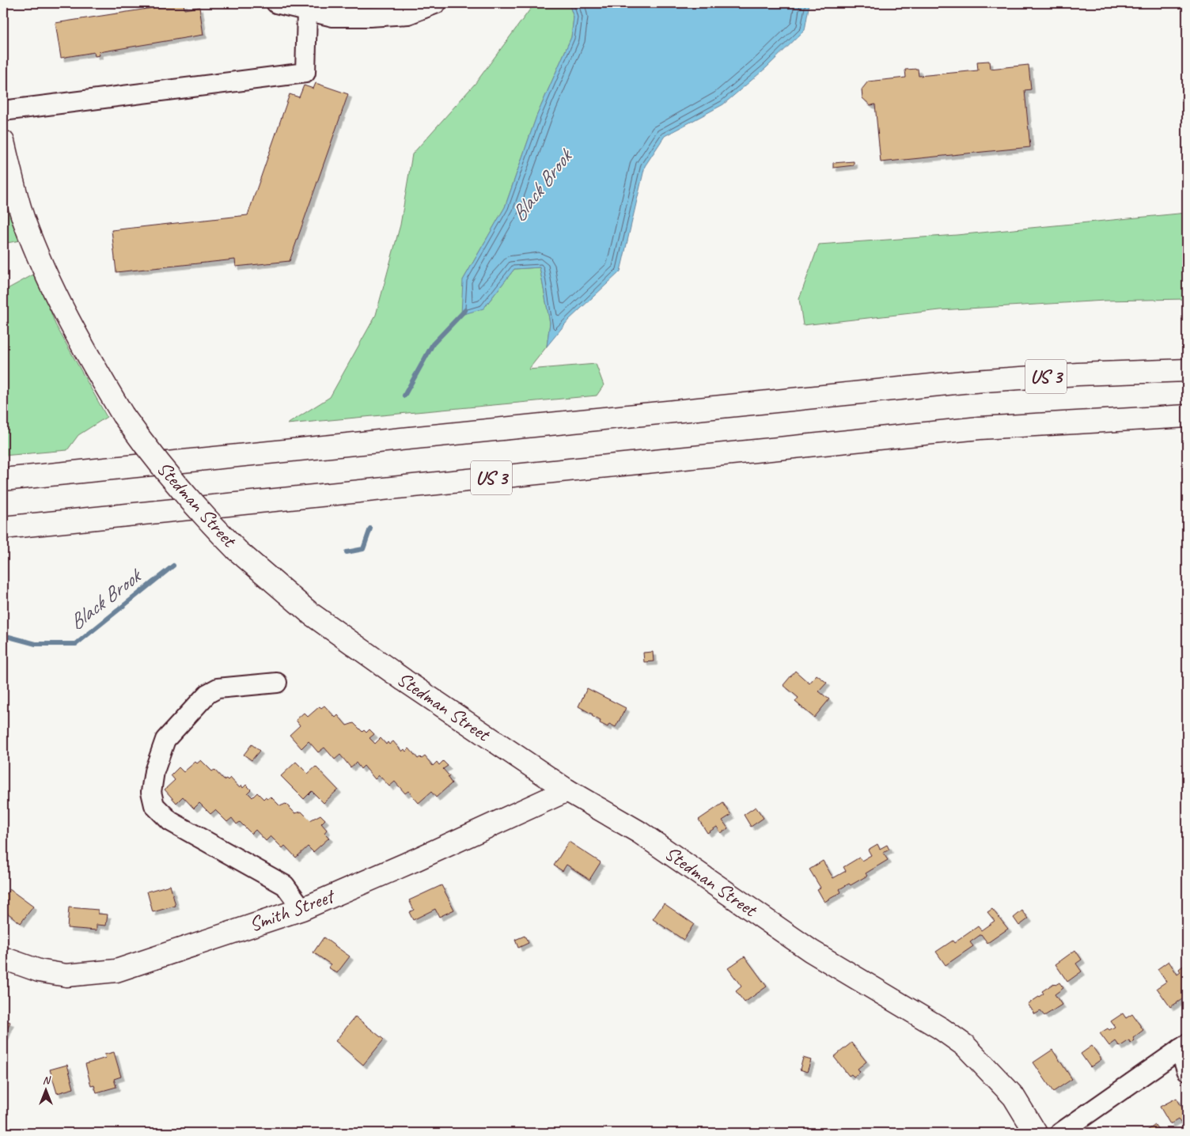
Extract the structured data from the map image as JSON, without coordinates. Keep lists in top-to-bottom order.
{
  "streets": {
    "main road": ["US 3", "Stedman Street", "Smith Street"]
  },
  "crossings": [
    ["Stedman Street", "Smith Street"]
  ],
  "water": ["Black Brook"],
  "north": "top"
}
